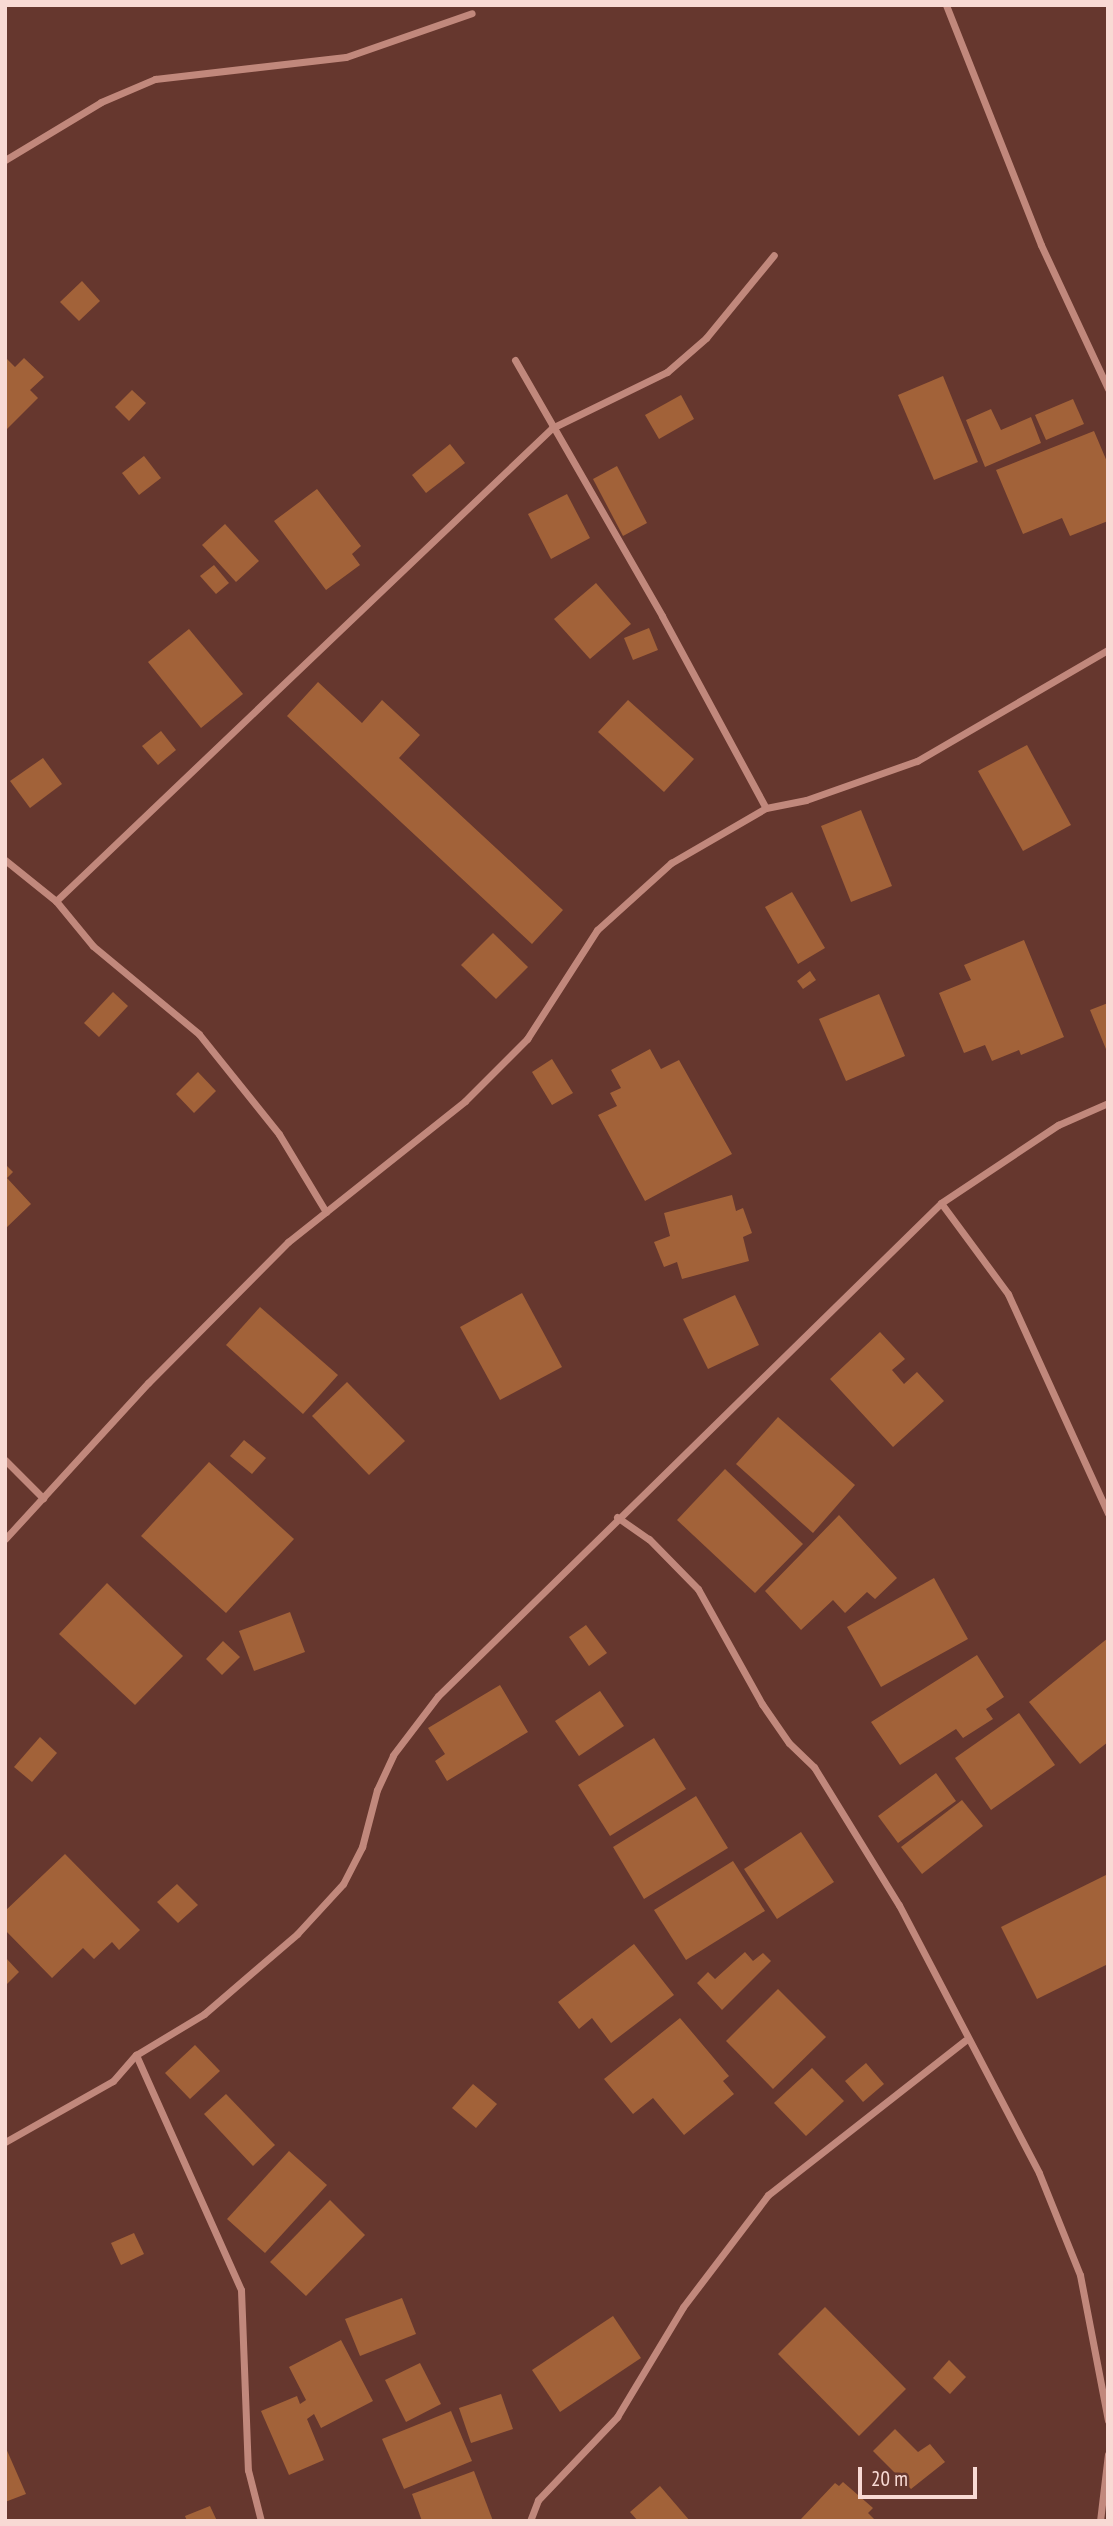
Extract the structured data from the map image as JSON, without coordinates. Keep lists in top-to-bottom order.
{
  "scale_bar": "20 m"
}
